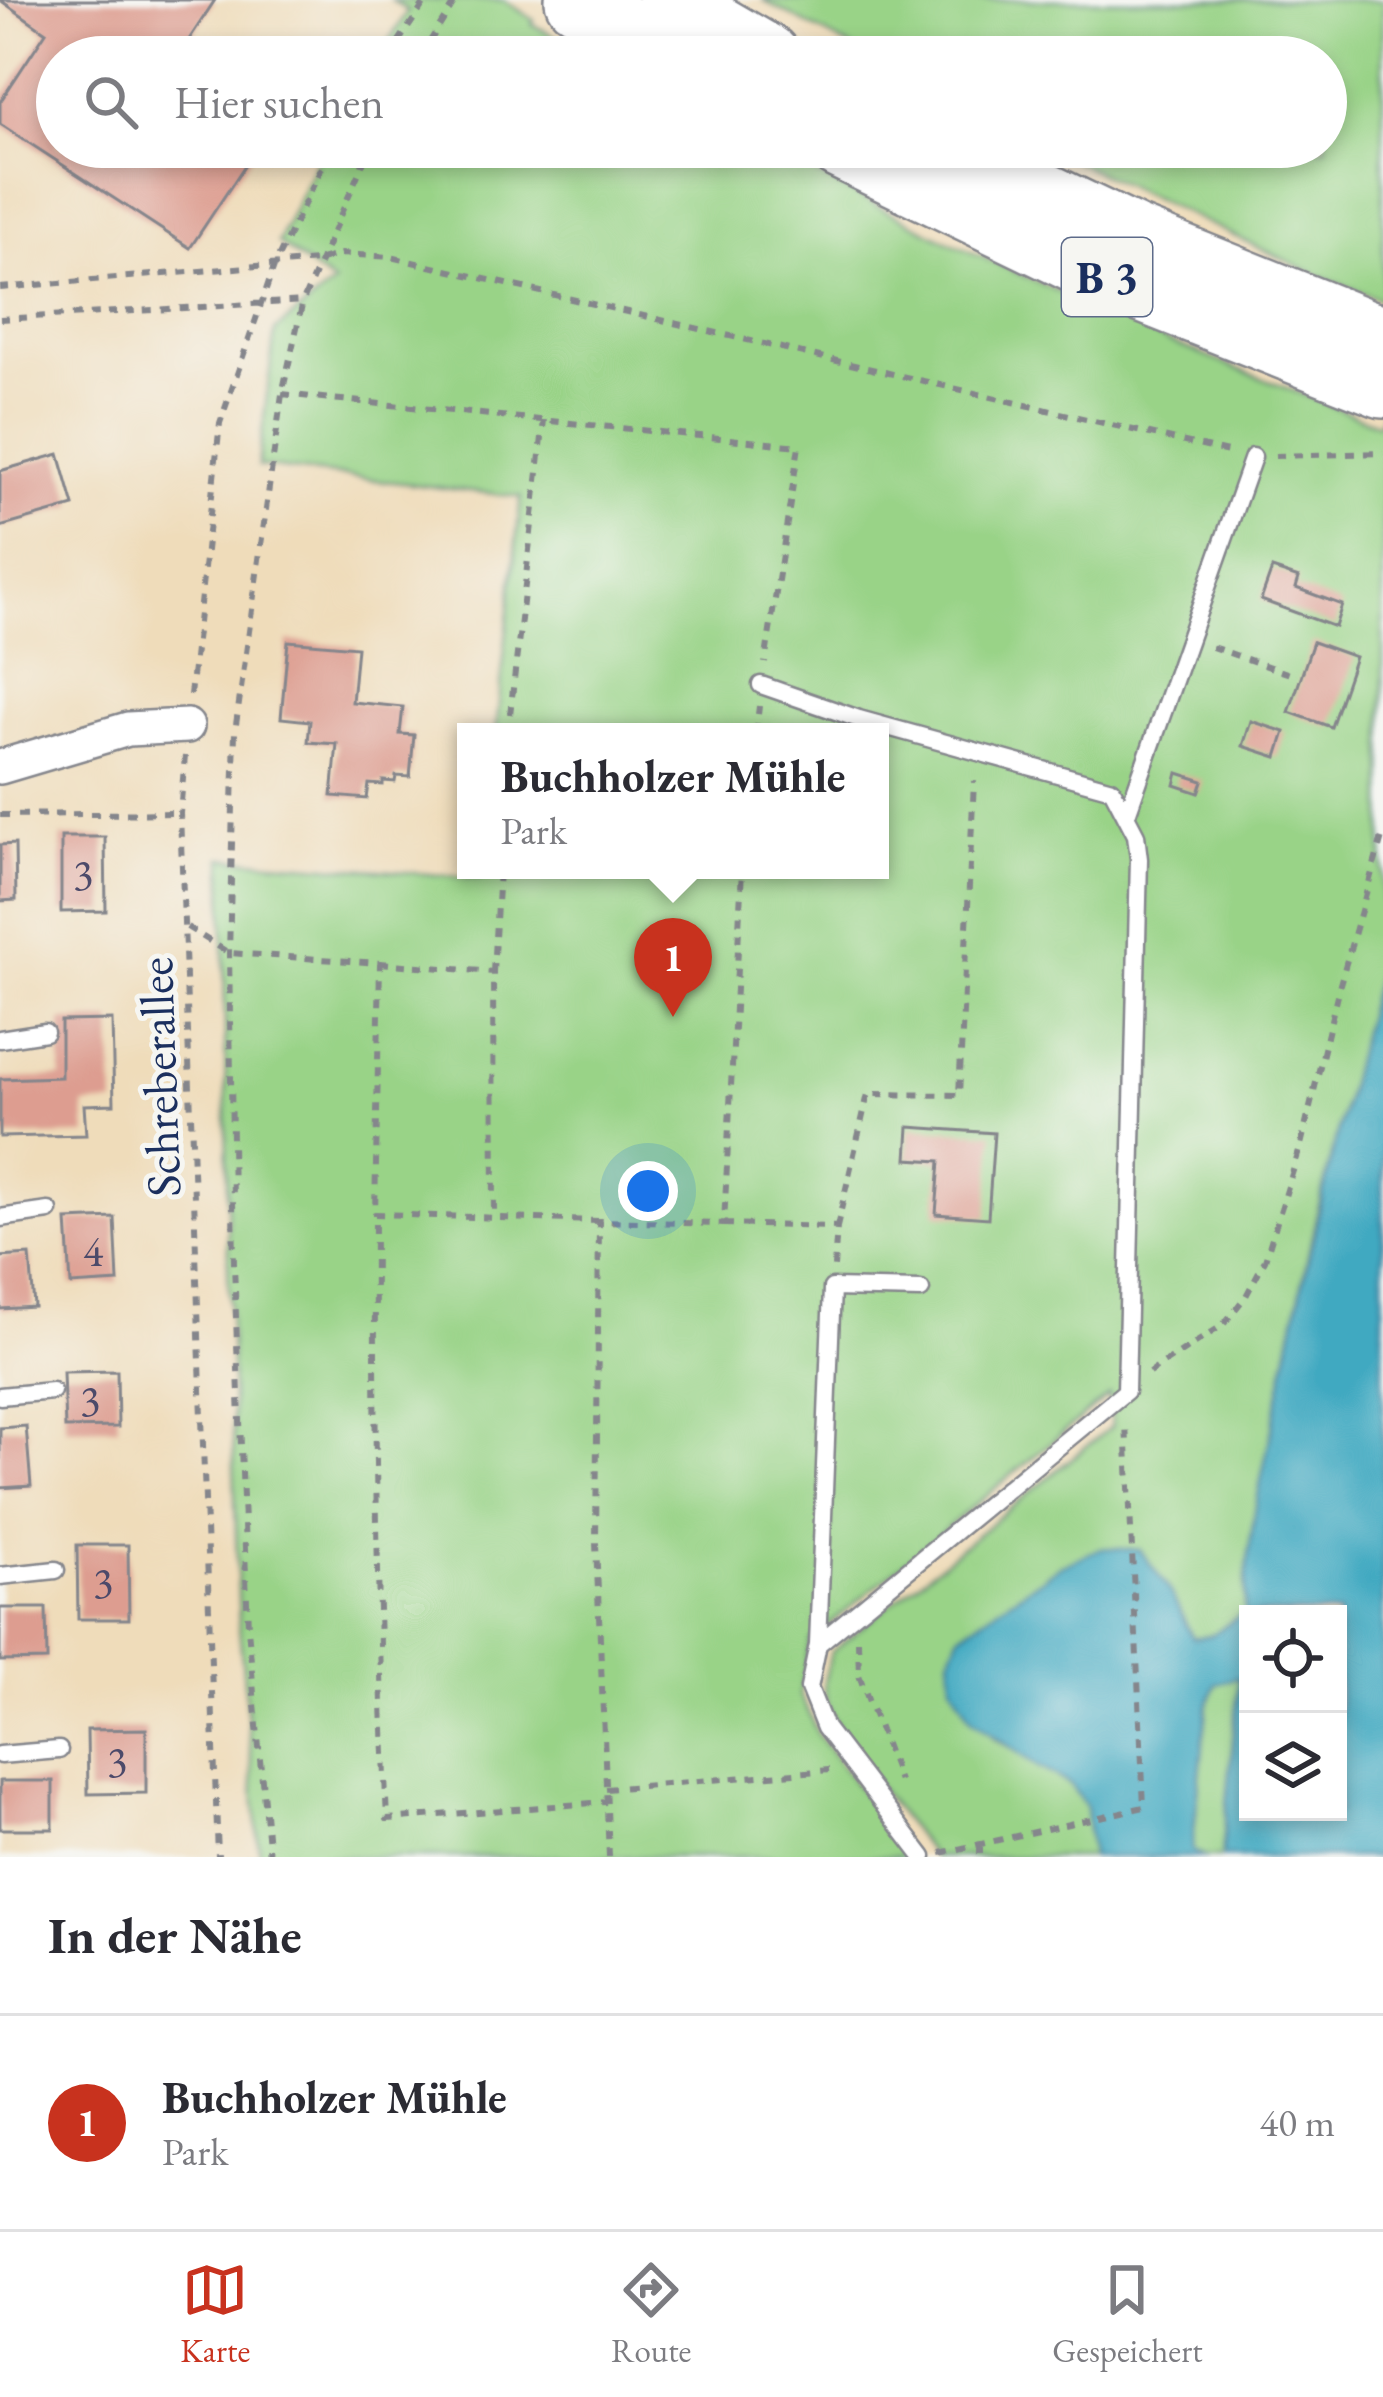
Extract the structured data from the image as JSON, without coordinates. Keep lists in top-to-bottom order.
{
  "streets": {
    "highway": ["B 3"],
    "path": ["Schreberallee"]
  },
  "house_numbers": [
    "3",
    "4",
    "3",
    "3",
    "3"
  ],
  "page": {
    "search": "Hier suchen",
    "popup": ["Buchholzer Mühle", "Park"],
    "pins": "1",
    "heading": "In der Nähe",
    "list": [
      {
        "mark": "1",
        "name": "Buchholzer Mühle",
        "note": "Park",
        "value": "40 m"
      }
    ],
    "nav": ["Karte", "Route", "Gespeichert"]
  }
}
